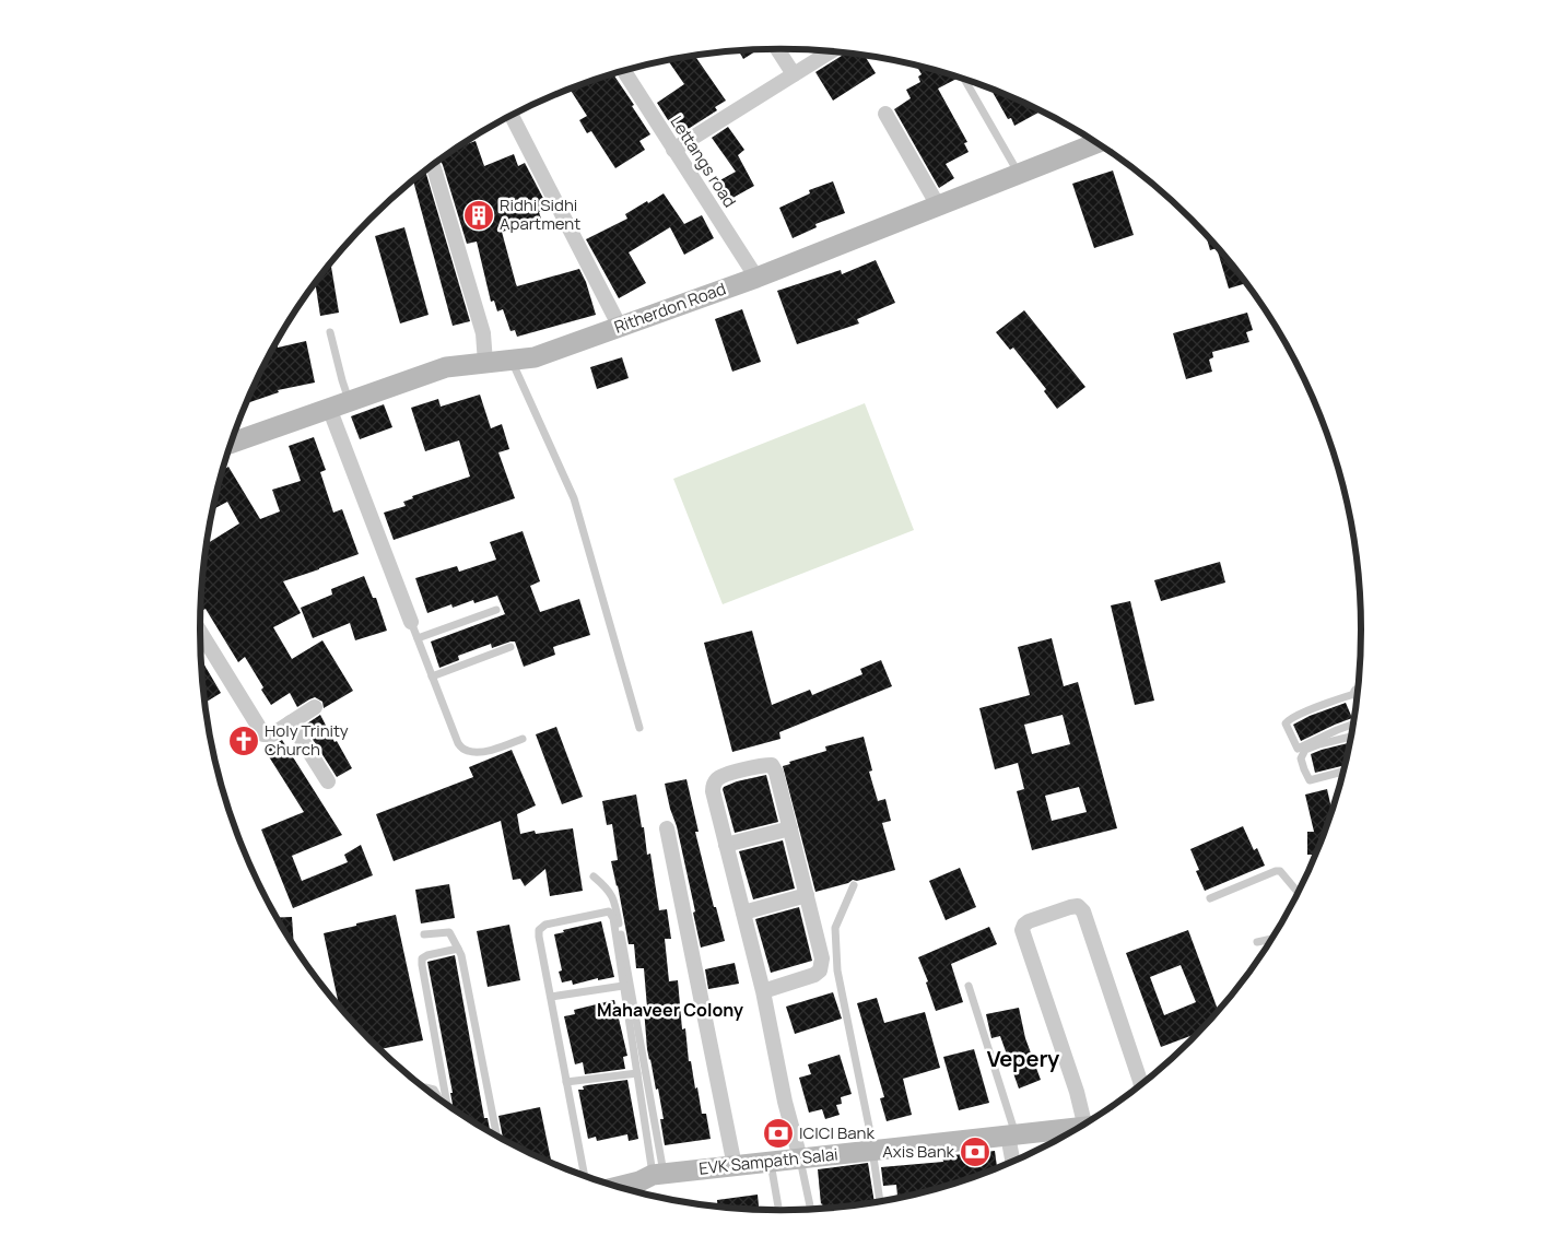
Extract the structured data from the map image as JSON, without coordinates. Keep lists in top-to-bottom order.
{
  "streets": {
    "main road": ["Ritherdon Road", "EVK Sampath Salai"],
    "street": ["Lettangs road"]
  },
  "crossings": [
    ["Lettangs road", "Ritherdon Road"]
  ],
  "districts": ["Mahaveer Colony", "Vepery"],
  "places": {
    "building": ["Ridhi Sidhi Apartment"],
    "church": ["Holy Trinity Church"],
    "bank": ["ICICI Bank", "Axis Bank"]
  }
}
